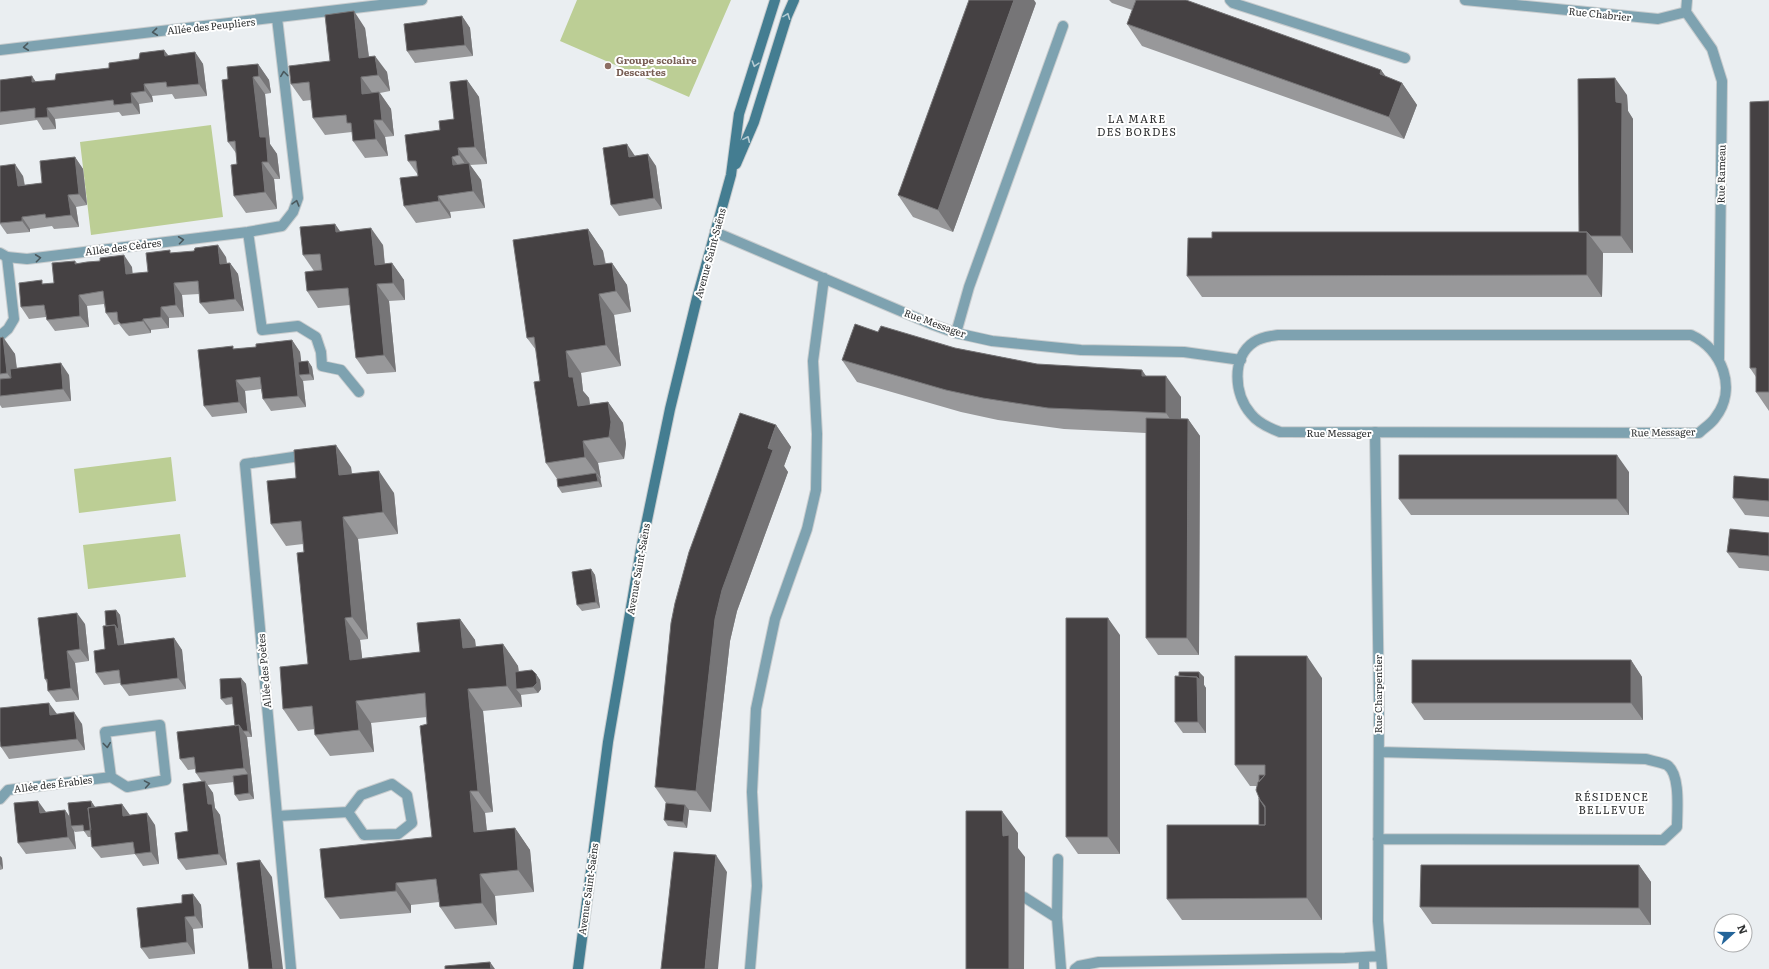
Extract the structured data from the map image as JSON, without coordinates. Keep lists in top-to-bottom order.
{
  "streets": {
    "street": [
      "Rue Chabrier",
      "Allée des Peupliers",
      "Rue Rameau",
      "Allée des Cèdres",
      "Avenue Saint-Saëns",
      "Rue Messager",
      "Allée des Poètes",
      "Rue Charpentier",
      "Allée des Érables"
    ]
  },
  "crossings": [
    ["Rue Chabrier", "Rue Rameau"],
    ["Allée des Peupliers", "Allée des Cèdres"],
    ["Rue Rameau", "Rue Messager"],
    ["Avenue Saint-Saëns", "Rue Messager"],
    ["Rue Messager", "Rue Charpentier"]
  ],
  "one_way": ["Allée des Peupliers"],
  "districts": ["LA MARE DES BORDES", "RÉSIDENCE BELLEVUE"],
  "places": ["Groupe scolaire Descartes"],
  "north": "right"
}
